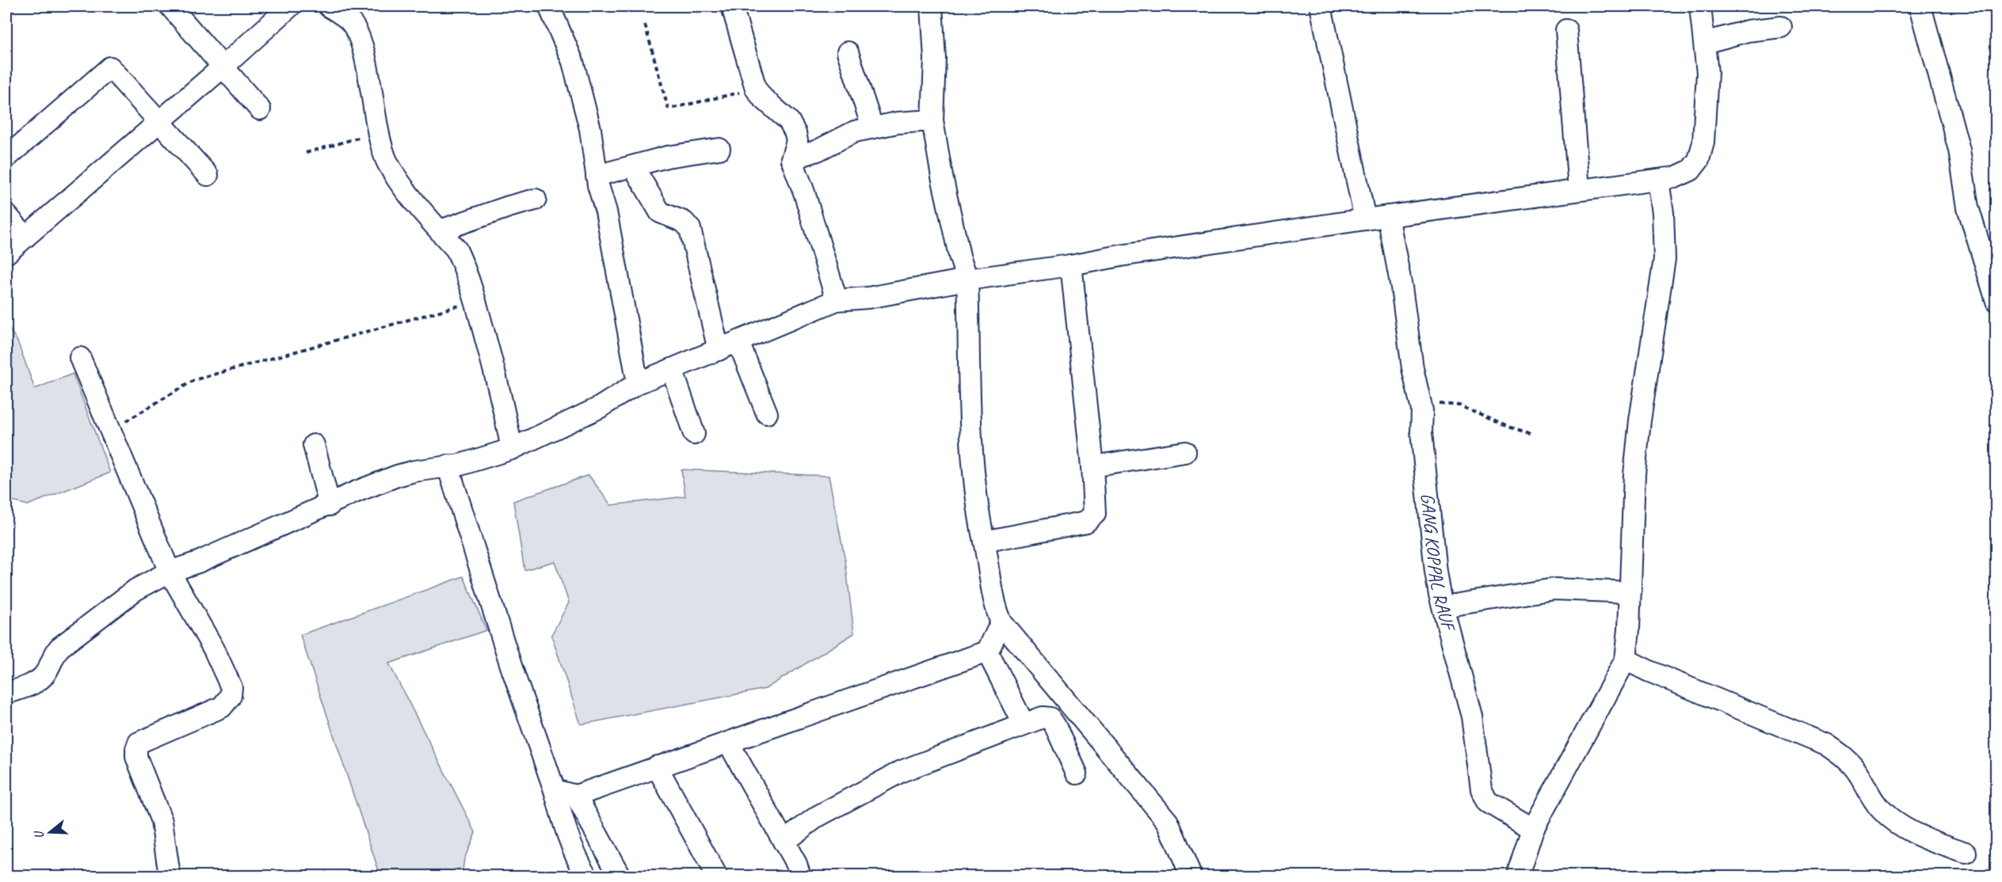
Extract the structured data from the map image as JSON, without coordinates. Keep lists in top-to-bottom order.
{
  "streets": {
    "street": ["GANG KOPPAL RAUF"]
  },
  "north": "left"
}
